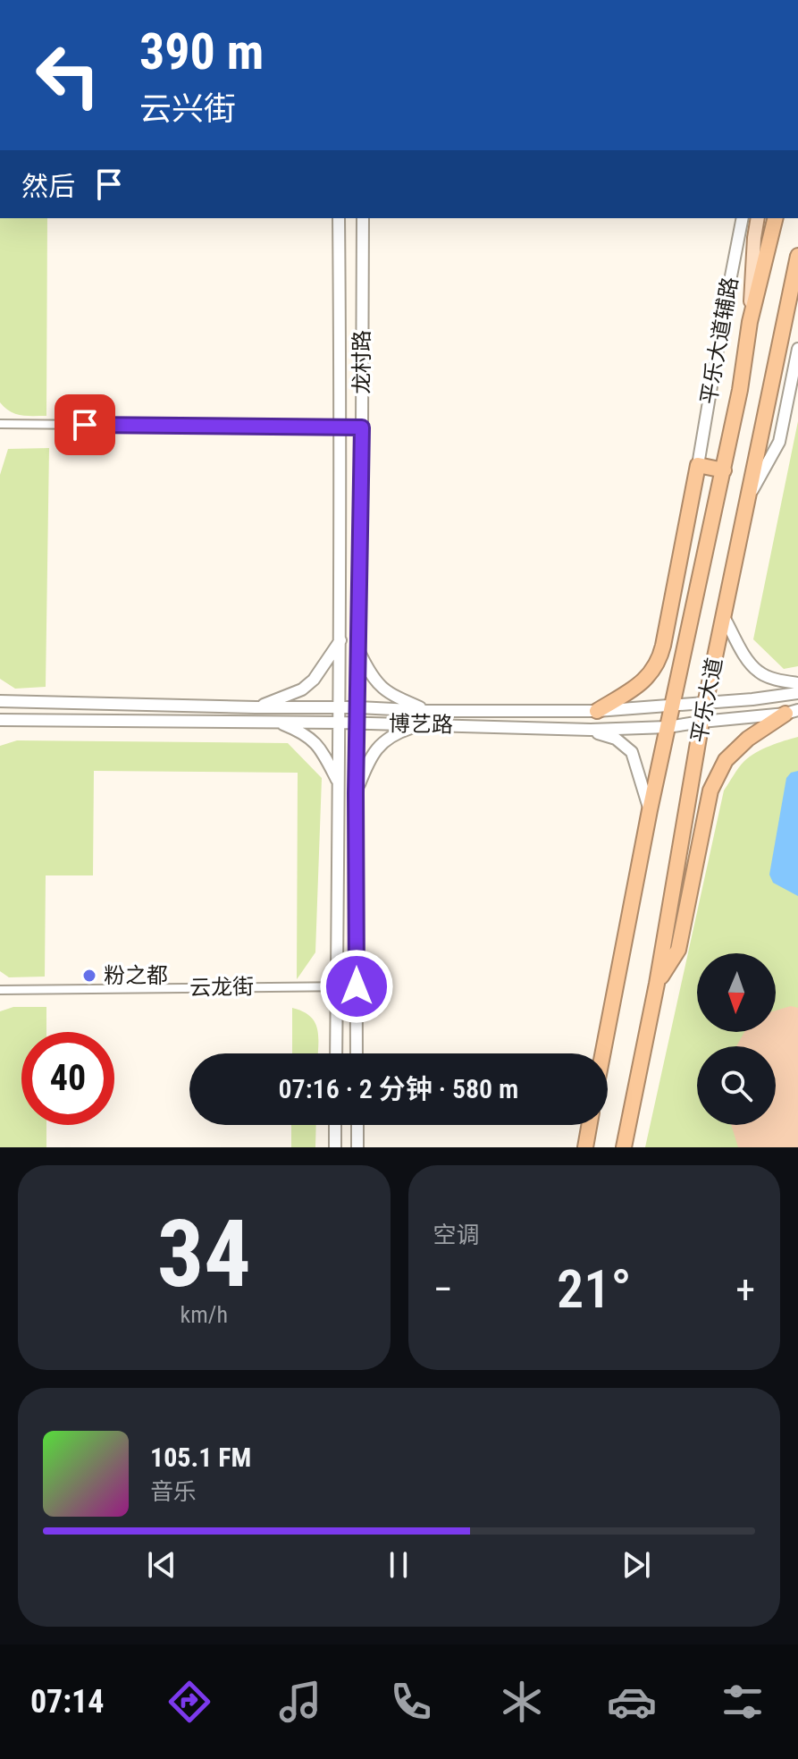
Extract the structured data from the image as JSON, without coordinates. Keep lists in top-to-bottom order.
{
  "streets": {
    "highway": ["平乐大道"],
    "main road": ["平乐大道辅路", "龙村路", "博艺路"],
    "street": ["云龙街"]
  },
  "crossings": [
    ["龙村路", "博艺路"],
    ["龙村路", "云龙街"],
    ["平乐大道", "博艺路"]
  ],
  "places": ["粉之都"],
  "north": "bottom",
  "page": {
    "turn": ["390 m", "云兴街"],
    "then": "然后",
    "limit": "40",
    "trip": "07:16 · 2 分钟 · 580 m",
    "tile": [
      ["34", "km/h"],
      "空调"
    ],
    "heat": ["−", "21°", "+"],
    "song": ["105.1 FM", "音乐"],
    "tabs": "07:14"
  }
}
